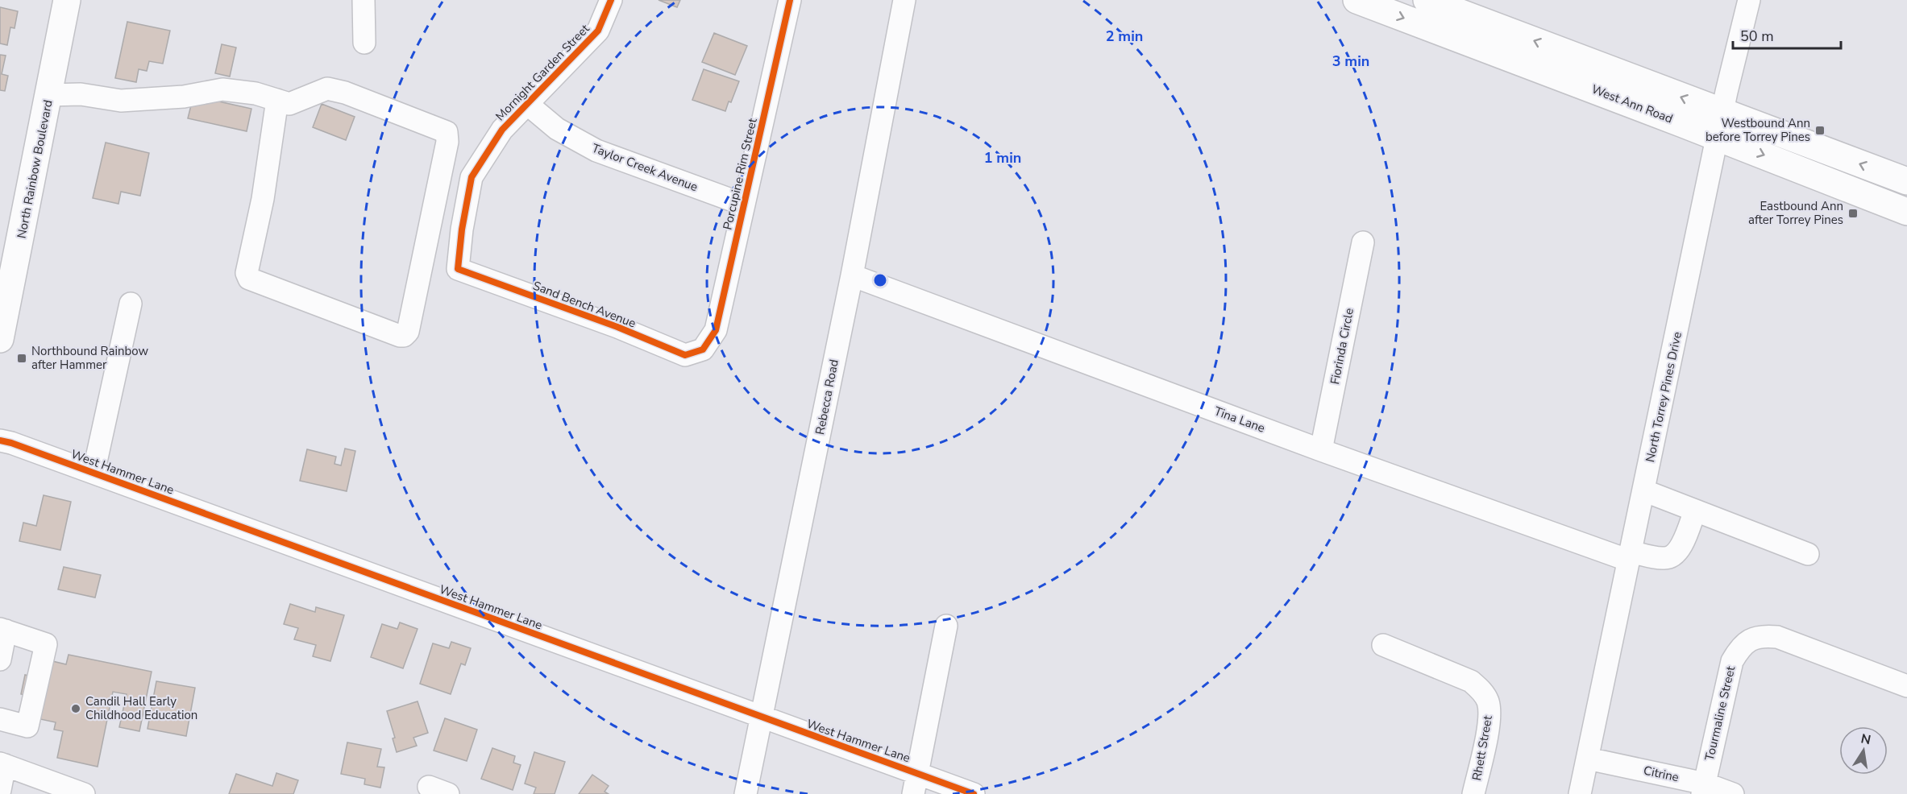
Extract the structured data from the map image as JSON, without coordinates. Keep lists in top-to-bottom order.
{
  "streets": {
    "main road": ["West Ann Road", "North Rainbow Boulevard"],
    "street": [
      "Mornight Garden Street",
      "Taylor Creek Avenue",
      "Porcupine Rim Street",
      "Sand Bench Avenue",
      "Fiorinda Circle",
      "Rebecca Road",
      "North Torrey Pines Drive",
      "Tina Lane",
      "West Hammer Lane",
      "Tourmaline Street",
      "Rhett Street",
      "Citrine"
    ]
  },
  "crossings": [
    ["Mornight Garden Street", "Taylor Creek Avenue"],
    ["Mornight Garden Street", "Sand Bench Avenue"],
    ["West Ann Road", "North Torrey Pines Drive"],
    ["Taylor Creek Avenue", "Porcupine Rim Street"],
    ["Porcupine Rim Street", "Sand Bench Avenue"],
    ["Fiorinda Circle", "Tina Lane"],
    ["Rebecca Road", "Tina Lane"],
    ["Rebecca Road", "West Hammer Lane"],
    ["North Torrey Pines Drive", "Tina Lane"],
    ["North Torrey Pines Drive", "Citrine"],
    ["Tourmaline Street", "Citrine"]
  ],
  "places": {
    "transit": ["Westbound Ann before Torrey Pines", "Eastbound Ann after Torrey Pines", "Northbound Rainbow after Hammer"],
    "other": ["Candil Hall Early Childhood Education"]
  },
  "scale_bar": "50 m",
  "north": "top",
  "rings": ["2 min", "3 min", "1 min"]
}
